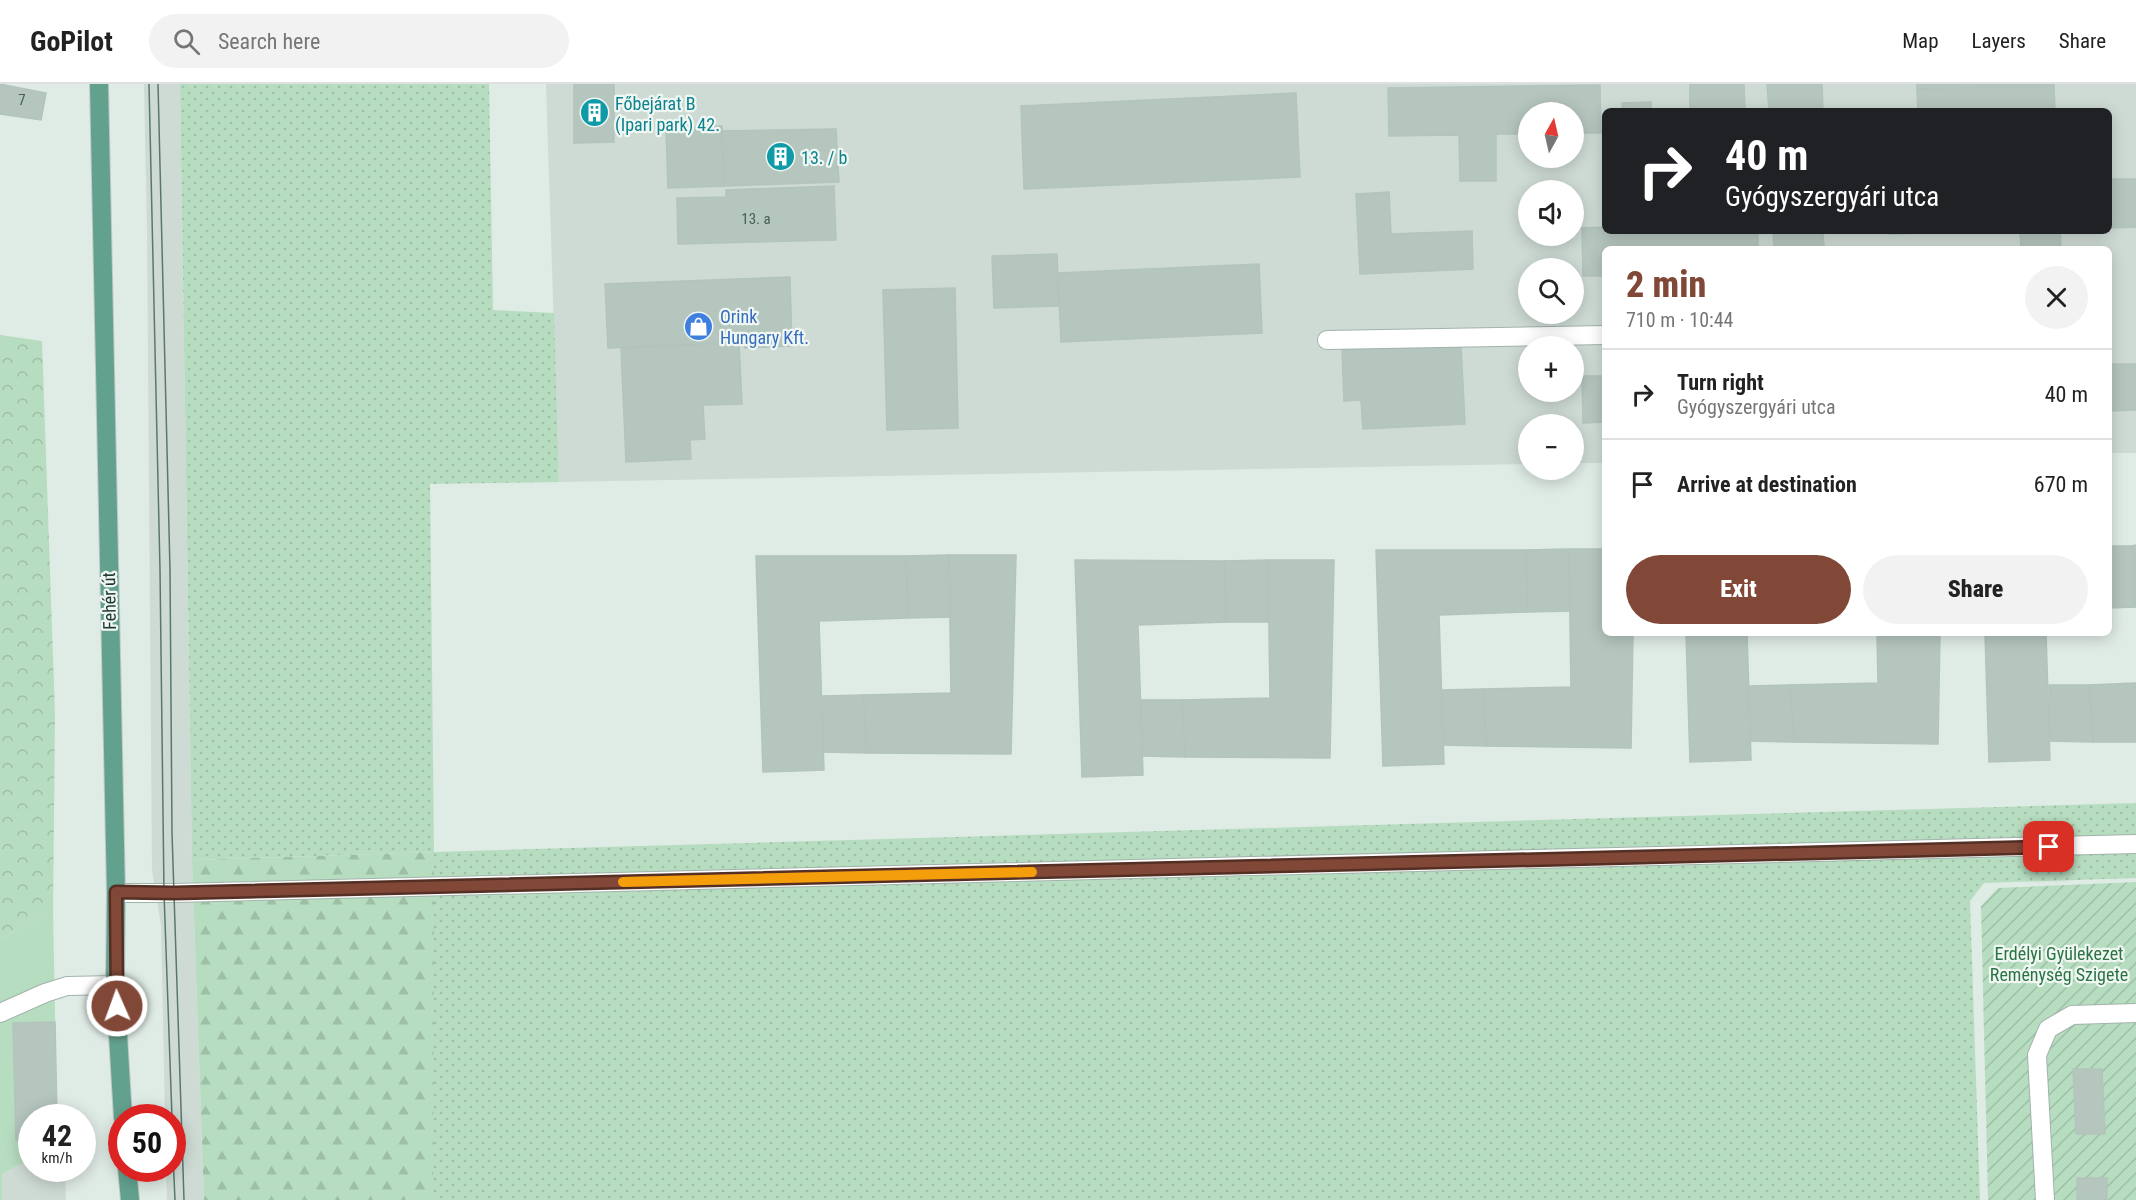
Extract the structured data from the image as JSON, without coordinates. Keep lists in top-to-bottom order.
{
  "streets": {
    "main road": ["Fehér út"]
  },
  "parks": ["Erdélyi Gyülekezet Reménység Szigete"],
  "places": {
    "building": ["Főbejárat B (Ipari park) 42.", "13. / b"],
    "shop": ["Orink Hungary Kft."]
  },
  "house_numbers": ["7", "13. a"],
  "north": "top",
  "page": {
    "header": "GoPilot",
    "search": "Search here",
    "nav": ["Map", "Layers", "Share"],
    "map_buttons": ["+", "−"],
    "turn": ["40 m", "Gyógyszergyári utca"],
    "heading": ["2 min", "710 m · 10:44"],
    "list": [
      {
        "name": "Turn right",
        "note": "Gyógyszergyári utca",
        "value": "40 m"
      },
      {
        "name": "Arrive at destination",
        "value": "670 m"
      }
    ],
    "buttons": ["Exit", "Share"],
    "speed": "42 km/h",
    "limit": "50"
  }
}
